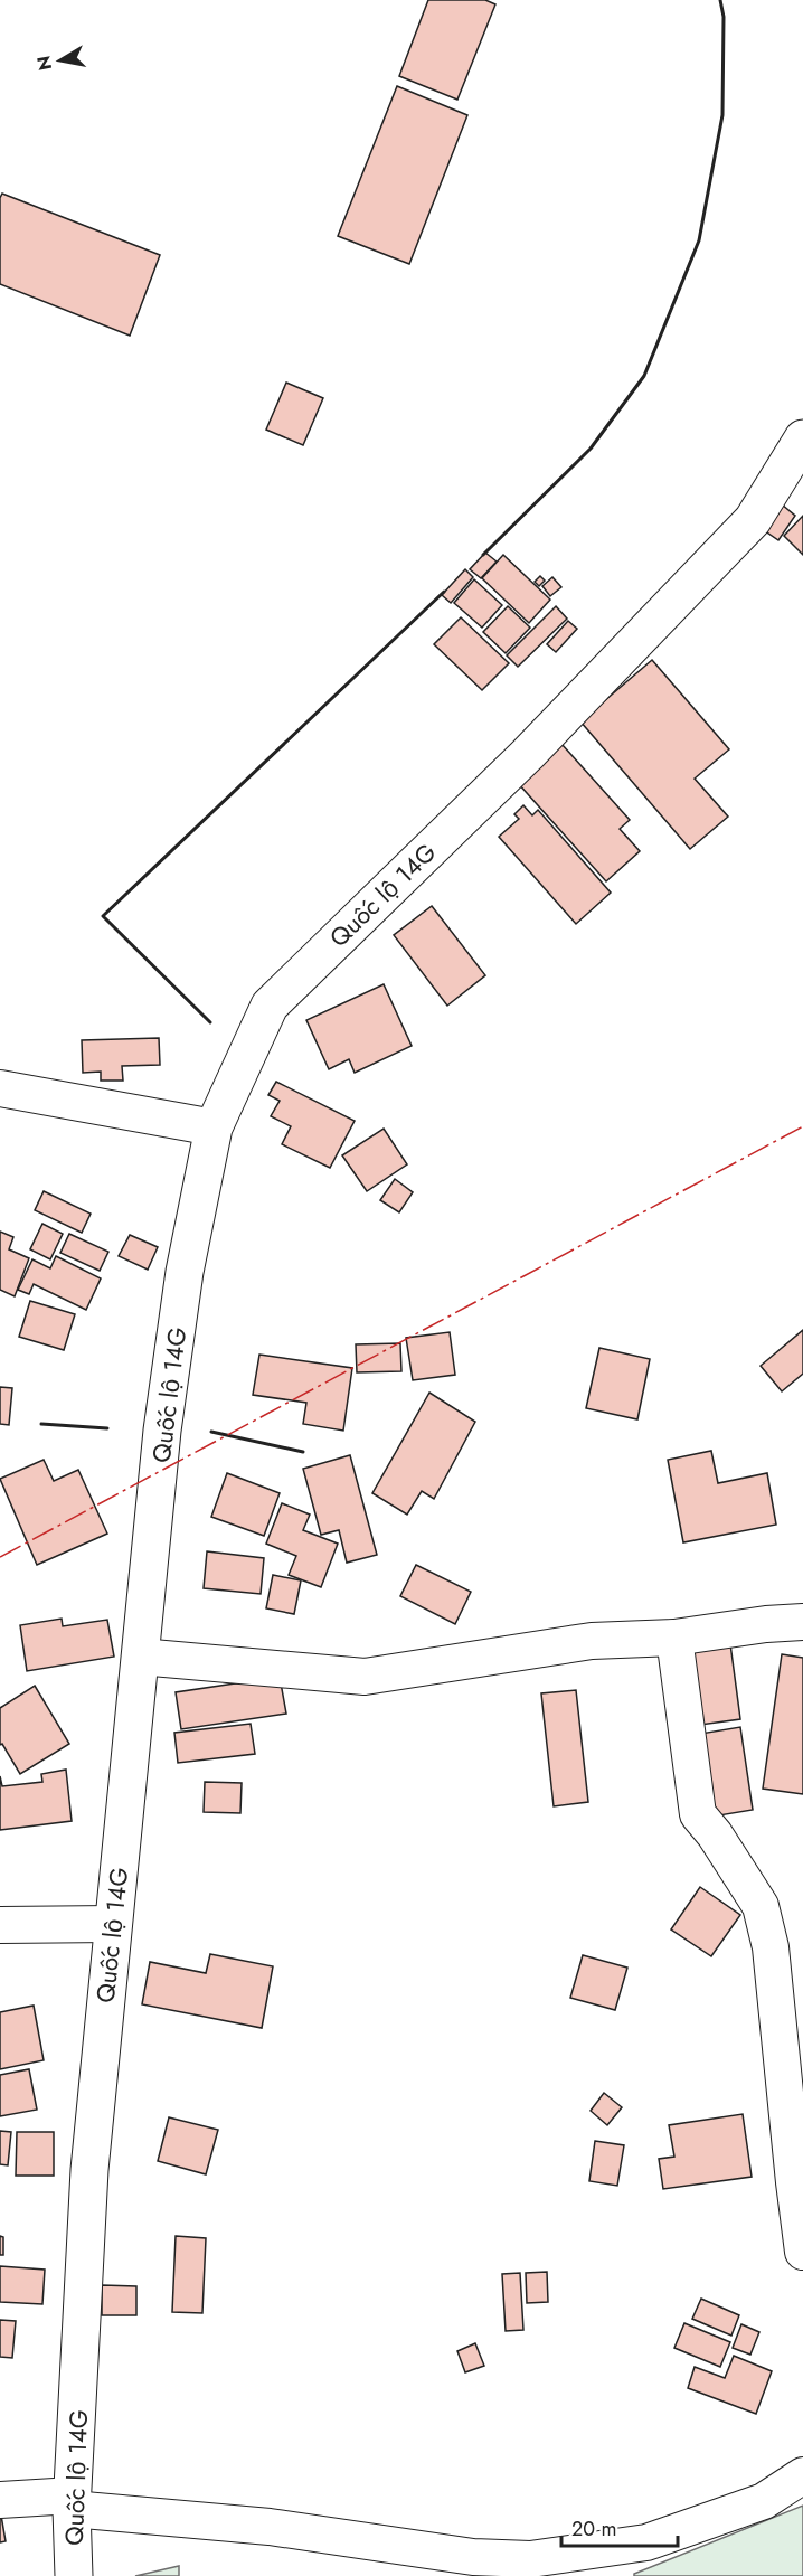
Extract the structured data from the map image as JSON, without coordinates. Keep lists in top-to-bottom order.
{
  "streets": {
    "main road": ["Quốc lộ 14G"]
  },
  "scale_bar": "20 m",
  "north": "left"
}
